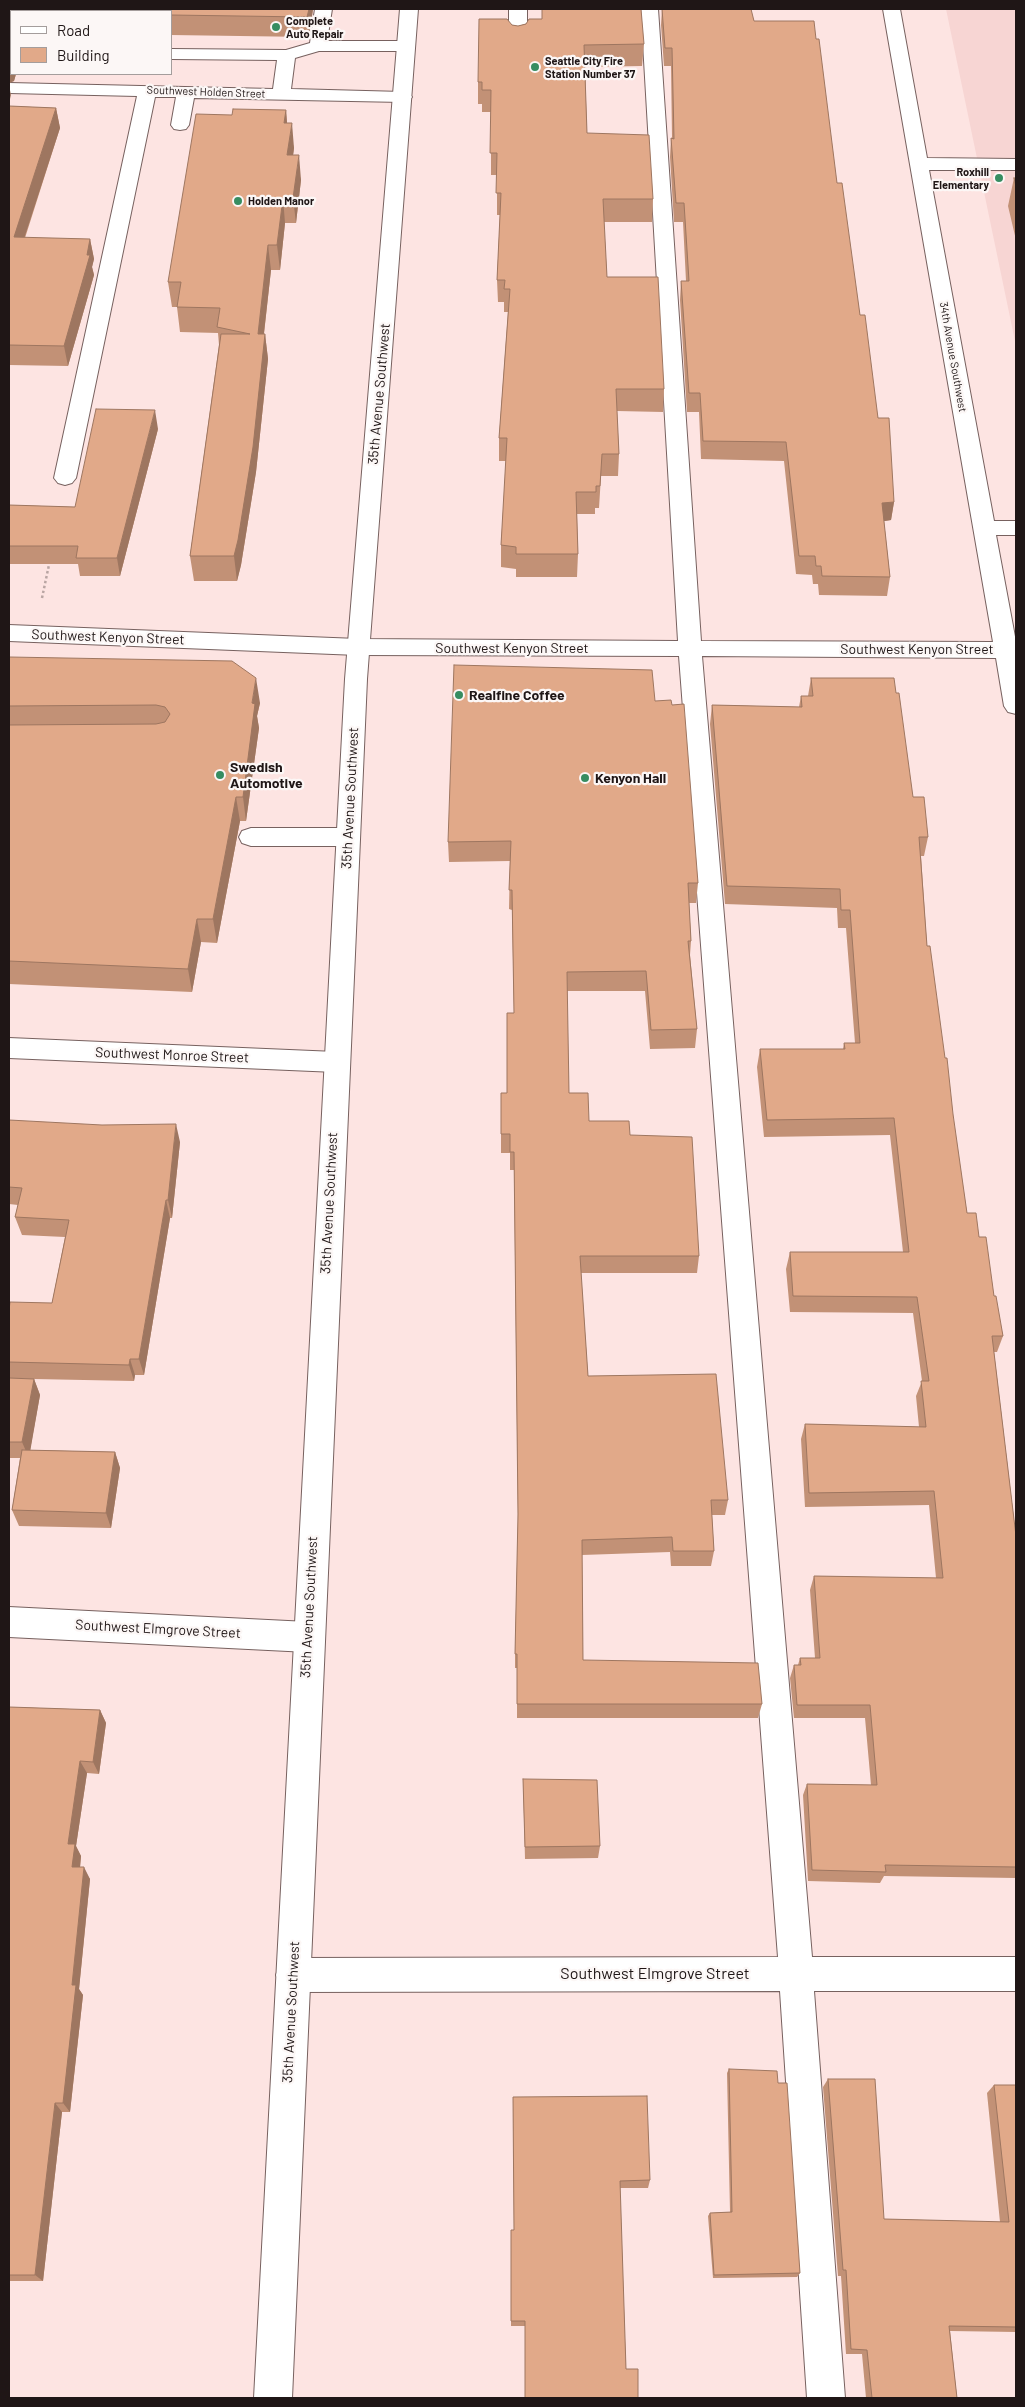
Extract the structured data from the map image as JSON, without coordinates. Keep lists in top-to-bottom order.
{
  "streets": {
    "street": [
      "Southwest Holden Street",
      "34th Avenue Southwest",
      "35th Avenue Southwest",
      "Southwest Kenyon Street",
      "Southwest Monroe Street",
      "Southwest Elmgrove Street"
    ]
  },
  "crossings": [
    ["Southwest Holden Street", "35th Avenue Southwest"],
    ["34th Avenue Southwest", "Southwest Kenyon Street"],
    ["35th Avenue Southwest", "Southwest Kenyon Street"],
    ["35th Avenue Southwest", "Southwest Monroe Street"],
    ["35th Avenue Southwest", "Southwest Elmgrove Street"]
  ],
  "places": [
    "Complete Auto Repair",
    "Seattle City Fire Station Number 37",
    "Roxhill Elementary",
    "Holden Manor",
    "Realfine Coffee",
    "Swedish Automotive",
    "Kenyon Hall"
  ],
  "legend": ["Road", "Building"]
}
